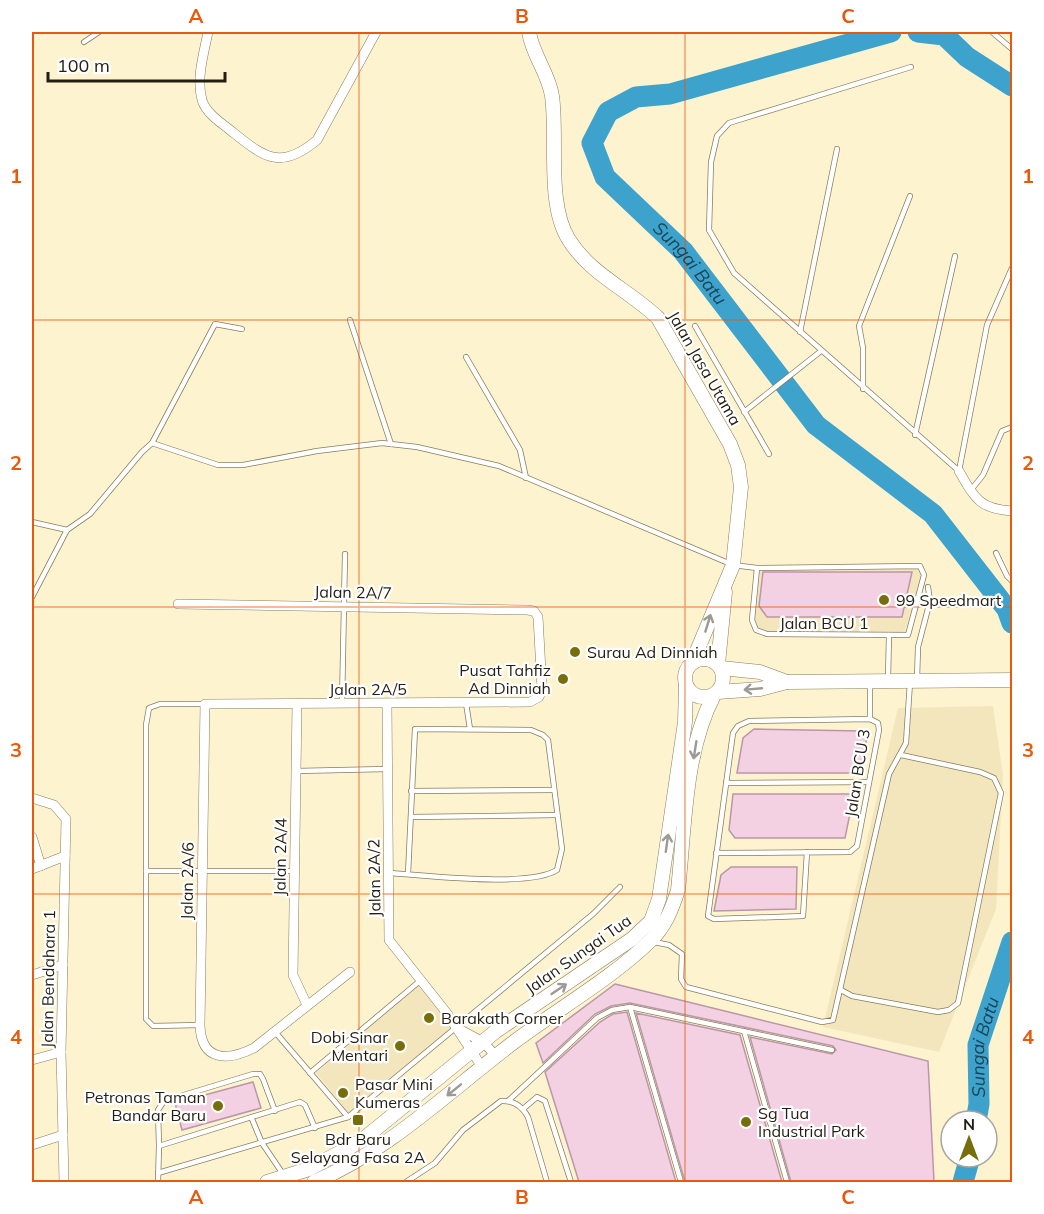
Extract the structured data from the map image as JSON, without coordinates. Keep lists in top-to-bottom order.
{
  "streets": {
    "main road": ["Jalan Jasa Utama", "Jalan Sungai Tua"],
    "street": [
      "Jalan 2A/7",
      "Jalan 2A/5",
      "Jalan 2A/4",
      "Jalan 2A/2",
      "Jalan 2A/6",
      "Jalan Bendahara 1"
    ],
    "lane": ["Jalan BCU 1", "Jalan BCU 3"]
  },
  "crossings": [
    ["Jalan Jasa Utama", "Jalan Sungai Tua"],
    ["Jalan 2A/7", "Jalan 2A/5"],
    ["Jalan 2A/5", "Jalan 2A/4"],
    ["Jalan 2A/5", "Jalan 2A/2"],
    ["Jalan 2A/5", "Jalan 2A/6"],
    ["Jalan 2A/2", "Jalan Sungai Tua"]
  ],
  "water": ["Sungai Batu"],
  "places": {
    "other": [
      "99 Speedmart",
      "Surau Ad Dinniah",
      "Pusat Tahfiz Ad Dinniah",
      "Barakath Corner",
      "Dobi Sinar Mentari",
      "Pasar Mini Kumeras",
      "Petronas Taman Bandar Baru",
      "Sg Tua Industrial Park"
    ],
    "transit": ["Bdr Baru Selayang Fasa 2A"]
  },
  "scale_bar": "100 m",
  "north": "top",
  "grid": {
    "columns": ["A", "B", "C"],
    "rows": [
      "1",
      "2",
      "3",
      "4"
    ]
  }
}
